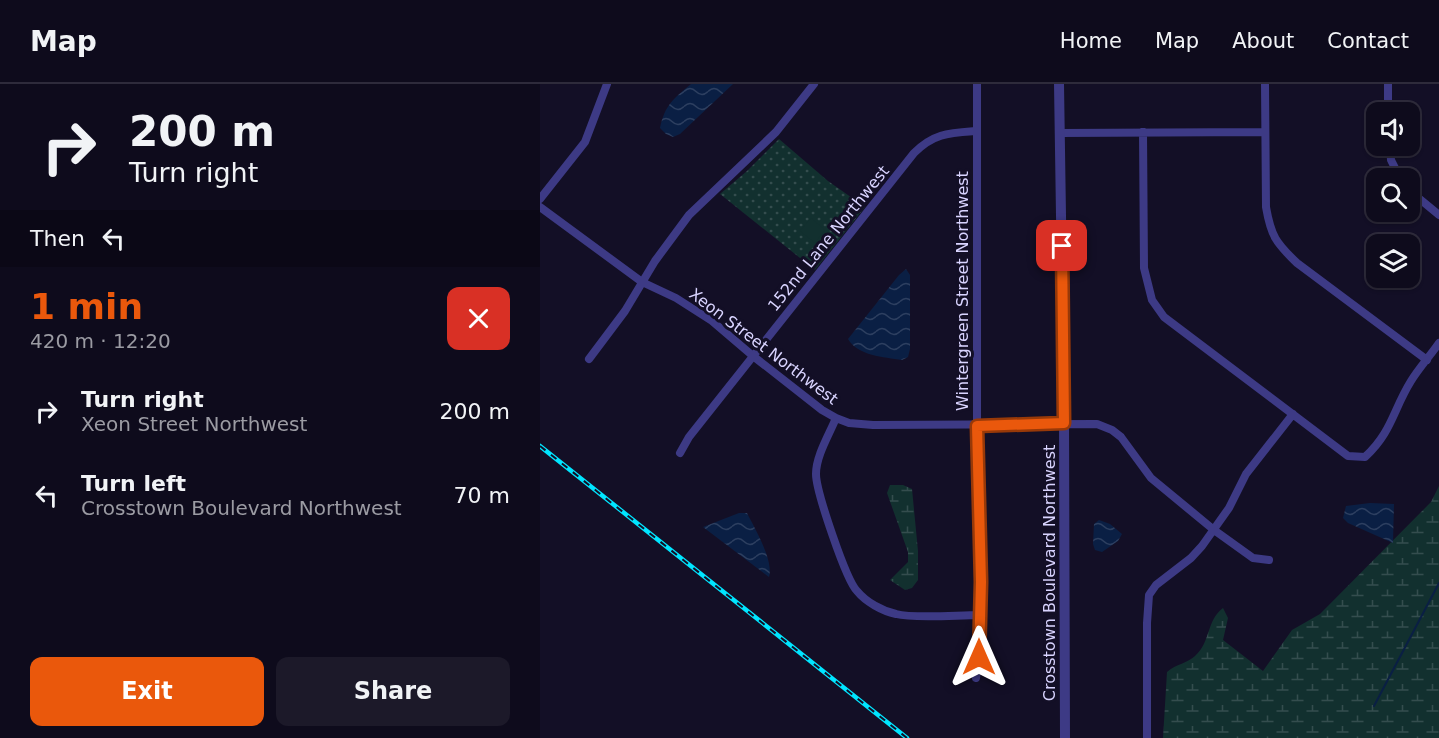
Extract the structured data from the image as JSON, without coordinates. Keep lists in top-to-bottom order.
{
  "streets": {
    "street": [
      "152nd Lane Northwest",
      "Wintergreen Street Northwest",
      "Xeon Street Northwest",
      "Crosstown Boulevard Northwest"
    ]
  },
  "crossings": [
    ["152nd Lane Northwest", "Wintergreen Street Northwest"],
    ["152nd Lane Northwest", "Xeon Street Northwest"],
    ["Wintergreen Street Northwest", "Xeon Street Northwest"],
    ["Xeon Street Northwest", "Crosstown Boulevard Northwest"]
  ],
  "page": {
    "header": "Map",
    "nav": [
      "Home",
      "Map",
      "About",
      "Contact"
    ],
    "turn": ["200 m", "Turn right"],
    "then": "Then",
    "heading": ["1 min", "420 m · 12:20"],
    "list": [
      {
        "name": "Turn right",
        "note": "Xeon Street Northwest",
        "value": "200 m"
      },
      {
        "name": "Turn left",
        "note": "Crosstown Boulevard Northwest",
        "value": "70 m"
      }
    ],
    "buttons": ["Exit", "Share"]
  }
}
